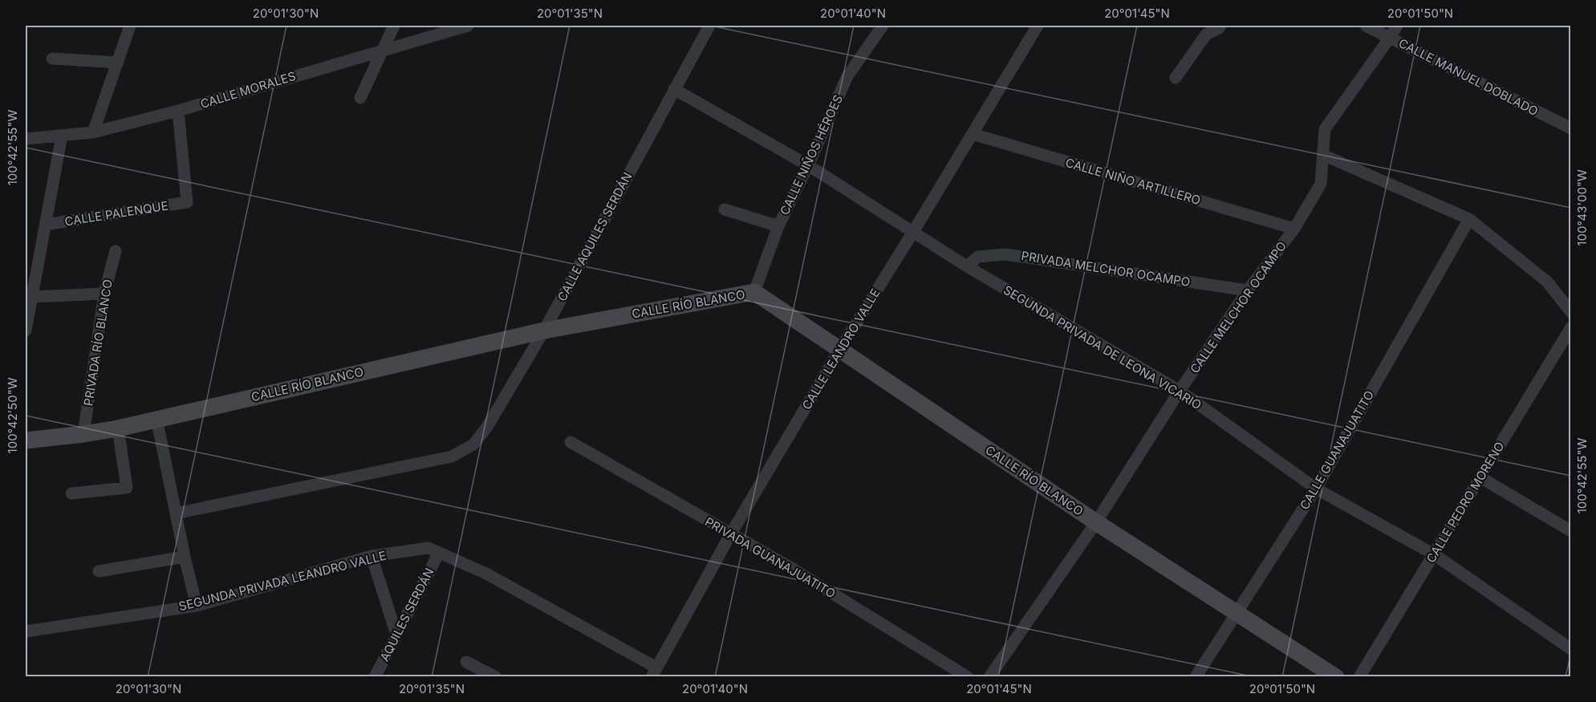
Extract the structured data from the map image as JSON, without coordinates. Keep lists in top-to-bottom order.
{
  "streets": {
    "street": [
      "CALLE MANUEL DOBLADO",
      "CALLE MORALES",
      "CALLE NIÑOS HÉROES",
      "CALLE NIÑO ARTILLERO",
      "CALLE PALENQUE",
      "CALLE AQUILES SERDÁN",
      "PRIVADA MELCHOR OCAMPO",
      "CALLE RÍO BLANCO",
      "CALLE MELCHOR OCAMPO",
      "PRIVADA RÍO BLANCO",
      "SEGUNDA PRIVADA DE LEONA VICARIO",
      "CALLE LEANDRO VALLE",
      "CALLE GUANAJUATITO",
      "CALLE PEDRO MORENO",
      "PRIVADA GUANAJUATITO",
      "SEGUNDA PRIVADA LEANDRO VALLE",
      "AQUILES SERDÁN"
    ]
  },
  "crossings": [
    ["CALLE MANUEL DOBLADO", "CALLE MELCHOR OCAMPO"],
    ["CALLE MORALES", "CALLE PALENQUE"],
    ["CALLE NIÑOS HÉROES", "CALLE RÍO BLANCO"],
    ["CALLE NIÑOS HÉROES", "SEGUNDA PRIVADA DE LEONA VICARIO"],
    ["CALLE NIÑO ARTILLERO", "CALLE MELCHOR OCAMPO"],
    ["CALLE NIÑO ARTILLERO", "CALLE LEANDRO VALLE"],
    ["CALLE AQUILES SERDÁN", "CALLE RÍO BLANCO"],
    ["CALLE AQUILES SERDÁN", "SEGUNDA PRIVADA DE LEONA VICARIO"],
    ["PRIVADA MELCHOR OCAMPO", "CALLE MELCHOR OCAMPO"],
    ["PRIVADA MELCHOR OCAMPO", "SEGUNDA PRIVADA DE LEONA VICARIO"],
    ["CALLE RÍO BLANCO", "CALLE MELCHOR OCAMPO"],
    ["CALLE RÍO BLANCO", "PRIVADA RÍO BLANCO"],
    ["CALLE RÍO BLANCO", "CALLE LEANDRO VALLE"],
    ["CALLE RÍO BLANCO", "CALLE GUANAJUATITO"],
    ["CALLE MELCHOR OCAMPO", "SEGUNDA PRIVADA DE LEONA VICARIO"],
    ["SEGUNDA PRIVADA DE LEONA VICARIO", "CALLE LEANDRO VALLE"],
    ["SEGUNDA PRIVADA DE LEONA VICARIO", "CALLE GUANAJUATITO"],
    ["SEGUNDA PRIVADA DE LEONA VICARIO", "CALLE PEDRO MORENO"],
    ["CALLE LEANDRO VALLE", "PRIVADA GUANAJUATITO"],
    ["CALLE LEANDRO VALLE", "SEGUNDA PRIVADA LEANDRO VALLE"],
    ["SEGUNDA PRIVADA LEANDRO VALLE", "AQUILES SERDÁN"]
  ],
  "coordinates": [
    "20°01'30\"N",
    "20°01'35\"N",
    "20°01'40\"N",
    "20°01'45\"N",
    "20°01'50\"N",
    "100°42'55\"W",
    "100°43'00\"W",
    "100°42'50\"W"
  ]
}
